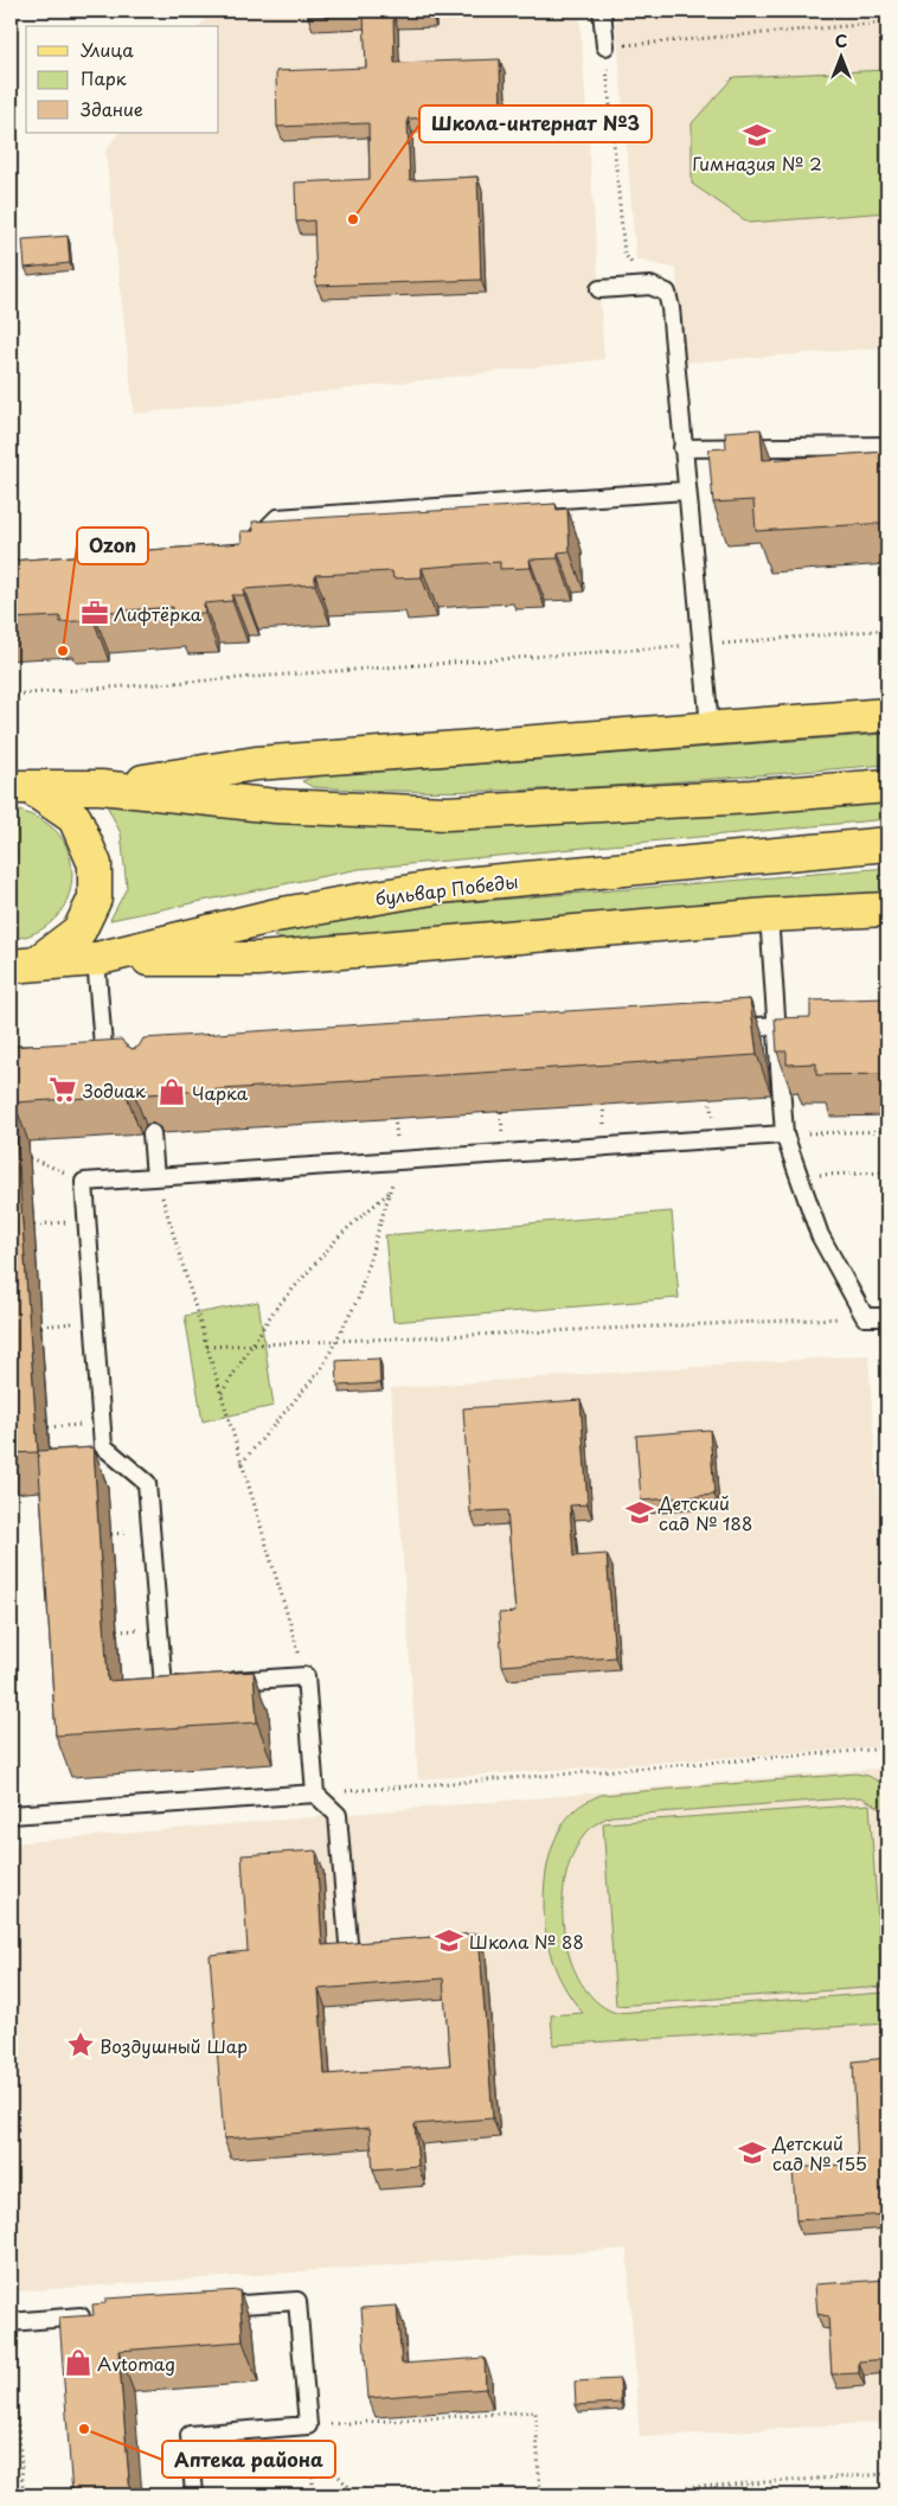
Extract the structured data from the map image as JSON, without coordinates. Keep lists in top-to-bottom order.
{
  "streets": {
    "main road": ["бульвар Победы"]
  },
  "places": {
    "school or university": [
      "Гимназия № 2",
      "Детский сад № 188",
      "Школа № 88",
      "Детский сад № 155"
    ],
    "other": ["Школа-интернат №3", "Ozon", "Аптека района"],
    "office": ["Лифтёрка"],
    "supermarket": ["Зодиак"],
    "shop": ["Чарка", "Avtomag"],
    "place": ["Воздушный Шар"]
  },
  "legend": ["Улица", "Парк", "Здание"],
  "north": "top"
}
